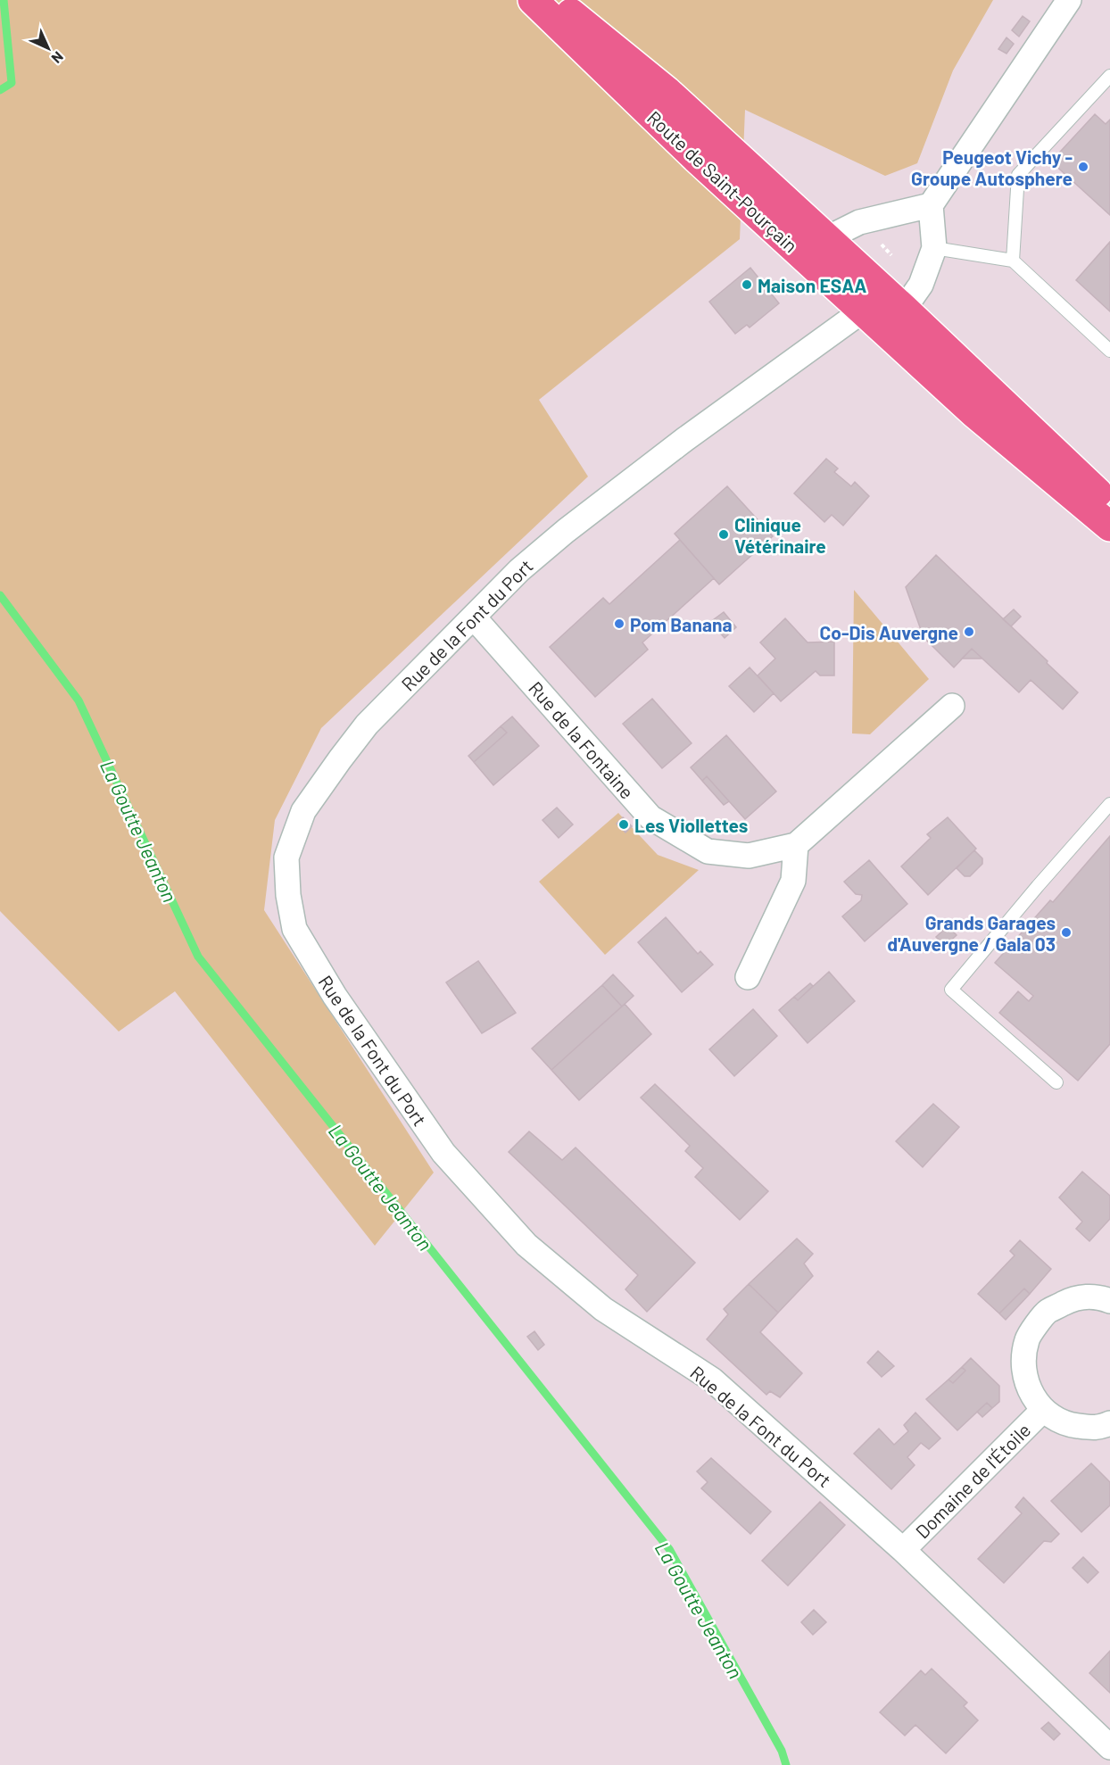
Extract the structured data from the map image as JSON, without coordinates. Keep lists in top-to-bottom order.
{
  "streets": {
    "main road": ["Route de Saint-Pourçain"],
    "street": ["Rue de la Font du Port", "Rue de la Fontaine", "Domaine de l'Étoile"]
  },
  "crossings": [
    ["Route de Saint-Pourçain", "Rue de la Font du Port"],
    ["Rue de la Font du Port", "Rue de la Fontaine"],
    ["Rue de la Font du Port", "Domaine de l'Étoile"]
  ],
  "water": ["La Goutte Jeanton"],
  "places": [
    "Peugeot Vichy - Groupe Autosphere",
    "Maison ESAA",
    "Clinique Vétérinaire",
    "Pom Banana",
    "Co-Dis Auvergne",
    "Les Viollettes",
    "Grands Garages d'Auvergne / Gala 03"
  ],
  "north": "bottom right"
}
